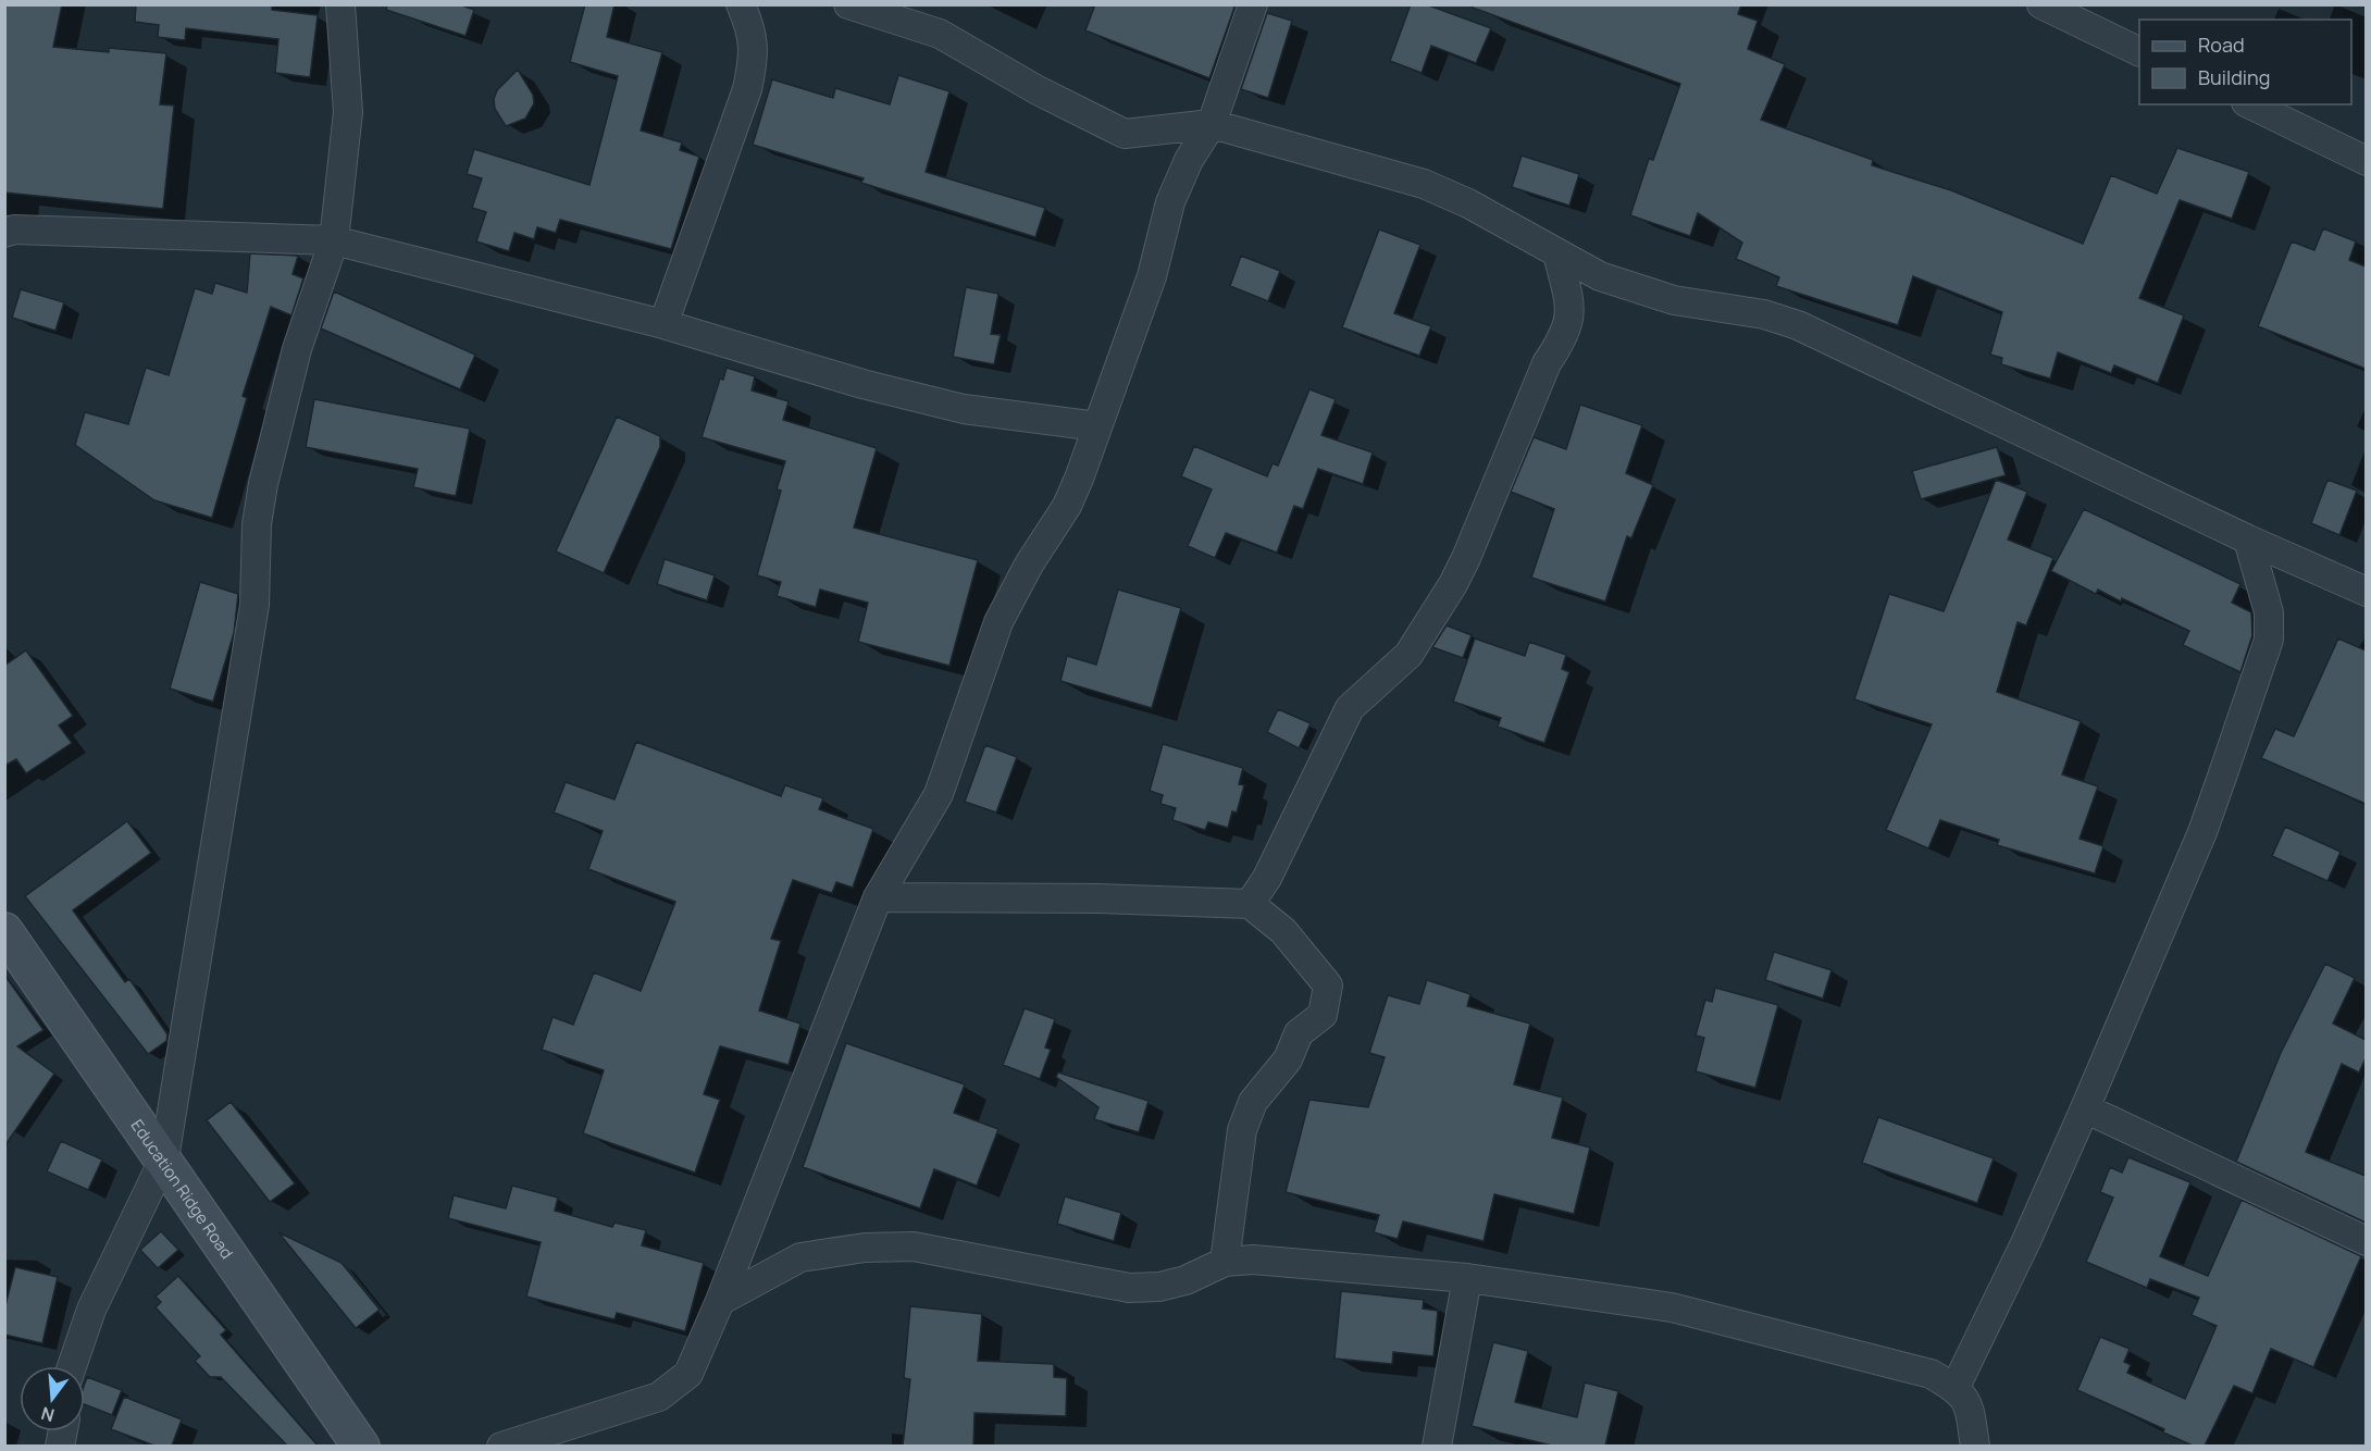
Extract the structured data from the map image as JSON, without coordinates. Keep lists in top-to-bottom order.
{
  "streets": {
    "main road": ["Education Ridge Road"]
  },
  "legend": ["Road", "Building"],
  "north": "bottom"
}
